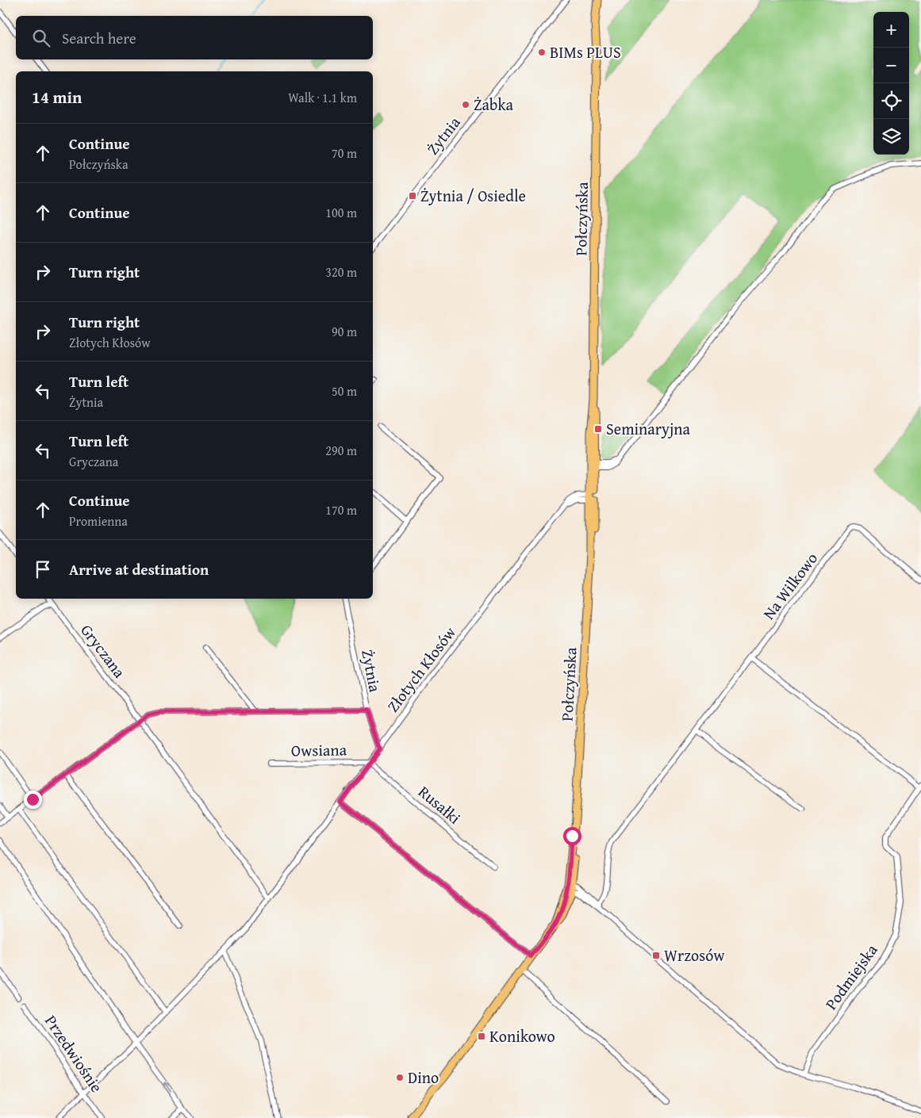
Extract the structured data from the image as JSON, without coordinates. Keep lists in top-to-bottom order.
{
  "streets": {
    "main road": ["Połczyńska"],
    "street": [
      "Żytnia",
      "Na Wilkowo",
      "Gryczana",
      "Złotych Kłosów",
      "Owsiana",
      "Rusałki",
      "Podmiejska",
      "Przedwiośnie"
    ]
  },
  "crossings": [
    ["Żytnia", "Złotych Kłosów"],
    ["Połczyńska", "Złotych Kłosów"],
    ["Gryczana", "Złotych Kłosów"],
    ["Złotych Kłosów", "Owsiana"],
    ["Złotych Kłosów", "Rusałki"],
    ["Złotych Kłosów", "Przedwiośnie"],
    ["Owsiana", "Rusałki"]
  ],
  "places": {
    "other": ["BIMs PLUS", "Żabka", "Dino"],
    "transit": [
      "Żytnia / Osiedle",
      "Seminaryjna",
      "Wrzosów",
      "Konikowo"
    ]
  },
  "page": {
    "map_buttons": ["+", "−"],
    "search": "Search here",
    "heading": ["14 min", "Walk · 1.1 km"],
    "list": [
      ["Continue", "Połczyńska", "70 m"],
      ["Continue", "100 m"],
      ["Turn right", "320 m"],
      ["Turn right", "Złotych Kłosów", "90 m"],
      ["Turn left", "Żytnia", "50 m"],
      ["Turn left", "Gryczana", "290 m"],
      ["Continue", "Promienna", "170 m"],
      "Arrive at destination"
    ]
  }
}
